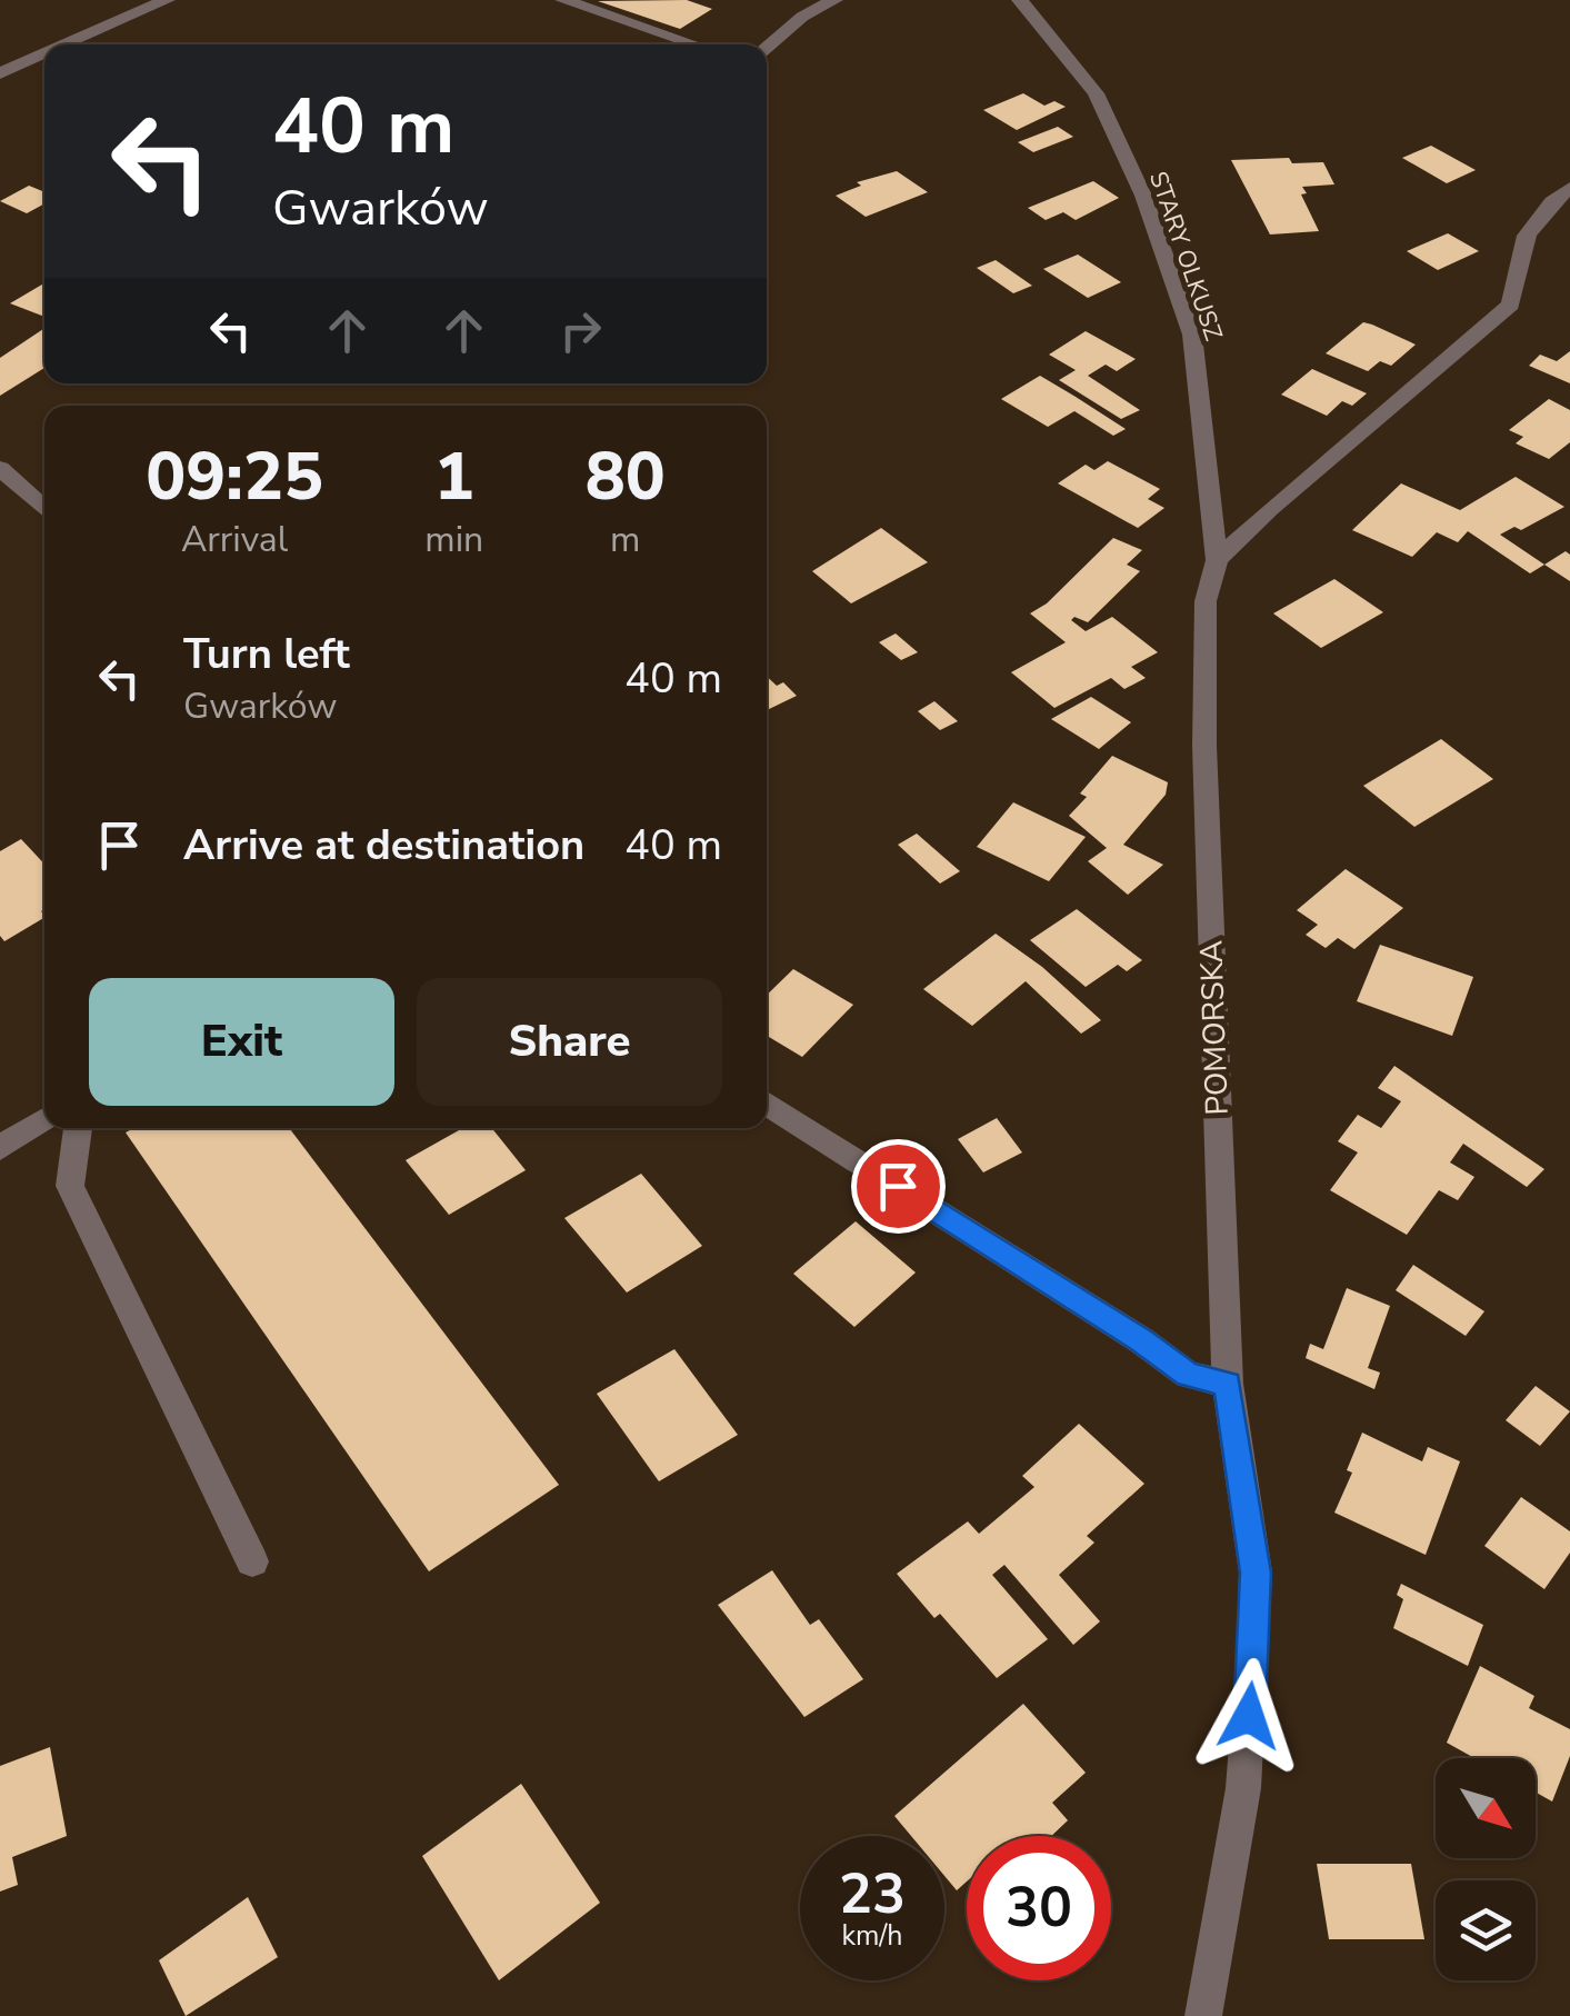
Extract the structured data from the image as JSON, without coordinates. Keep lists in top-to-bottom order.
{
  "streets": {
    "street": ["STARY OLKUSZ", "POMORSKA"]
  },
  "crossings": [
    ["STARY OLKUSZ", "POMORSKA"]
  ],
  "north": "bottom right",
  "page": {
    "turn": ["40 m", "Gwarków"],
    "eta": [
      "09:25",
      "Arrival",
      "1",
      "min",
      "80",
      "m"
    ],
    "list": [
      {
        "name": "Turn left",
        "note": "Gwarków",
        "value": "40 m"
      },
      {
        "name": "Arrive at destination",
        "value": "40 m"
      }
    ],
    "buttons": ["Exit", "Share"],
    "speed": "23 km/h",
    "limit": "30"
  }
}
